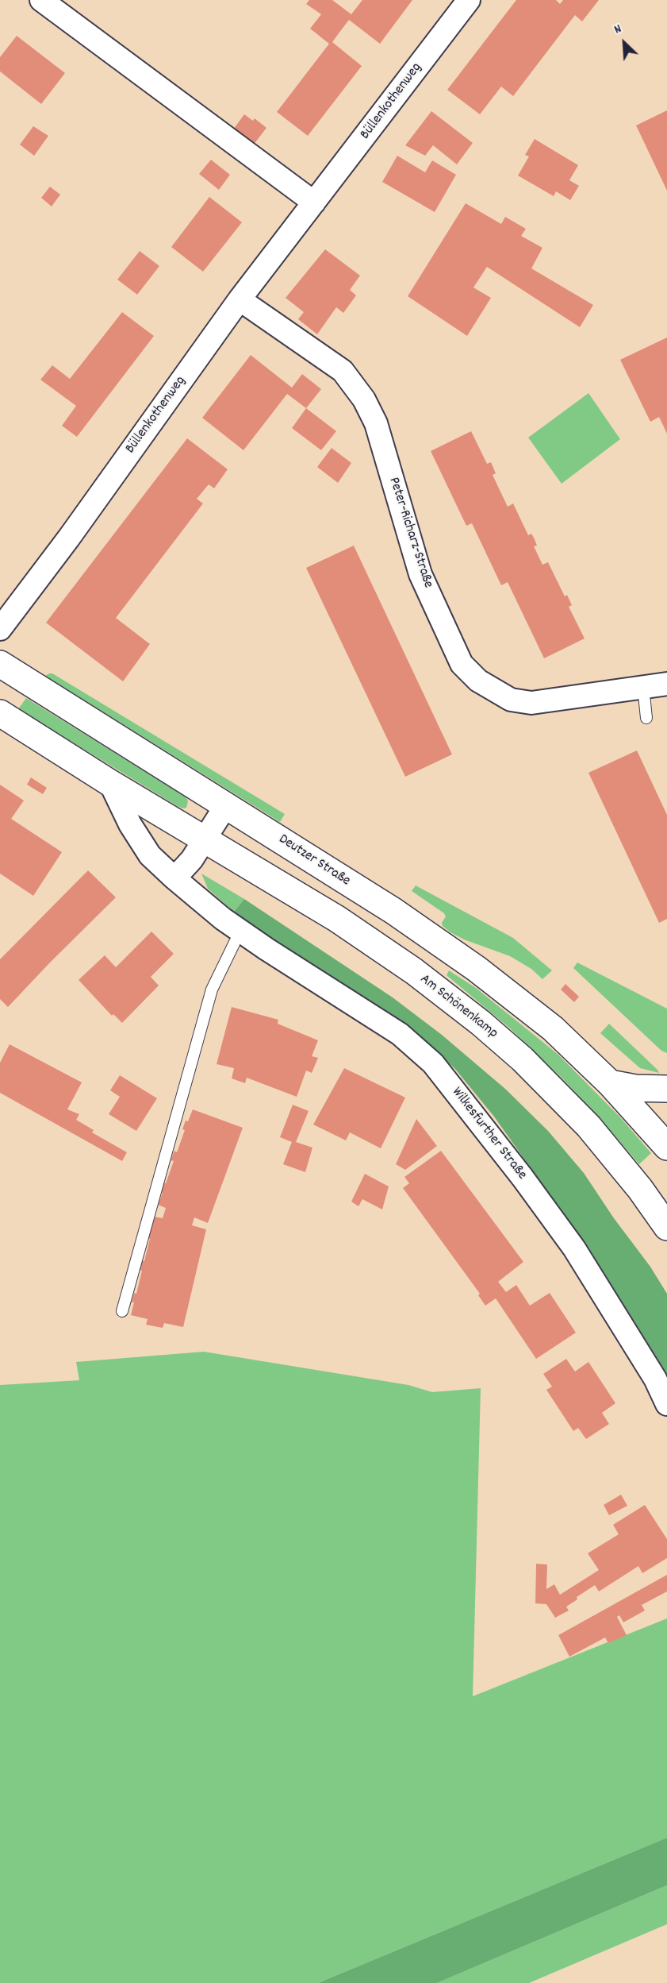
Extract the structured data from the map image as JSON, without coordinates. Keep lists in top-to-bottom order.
{
  "streets": {
    "main road": ["Deutzer Straße", "Am Schönenkamp"],
    "street": ["Büllenkothenweg", "Peter-Richarz-Straße", "Wilkesfurther Straße"]
  },
  "crossings": [
    ["Büllenkothenweg", "Peter-Richarz-Straße"]
  ],
  "north": "top left"
}
